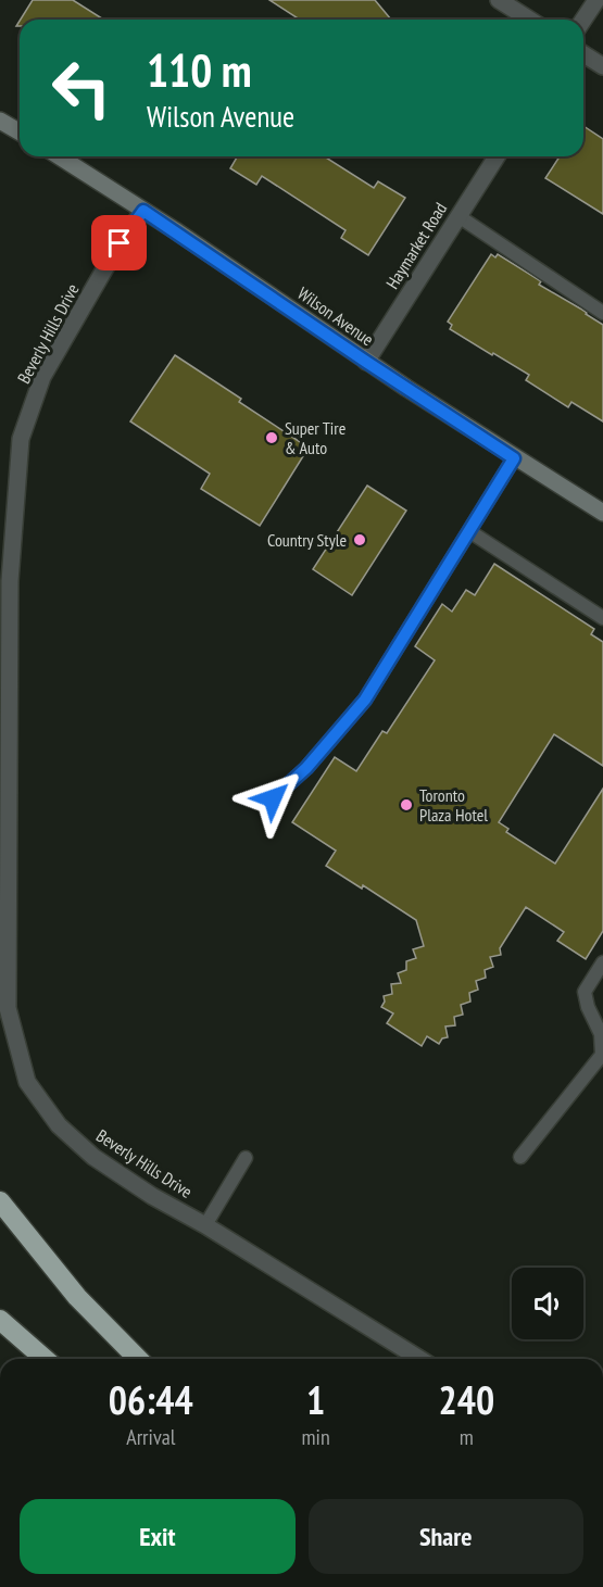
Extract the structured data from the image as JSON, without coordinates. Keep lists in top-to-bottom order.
{
  "streets": {
    "main road": ["Wilson Avenue"],
    "street": ["Haymarket Road", "Beverly Hills Drive"]
  },
  "crossings": [
    ["Haymarket Road", "Wilson Avenue"],
    ["Wilson Avenue", "Beverly Hills Drive"]
  ],
  "places": ["Super Tire & Auto", "Country Style", "Toronto Plaza Hotel"],
  "page": {
    "turn": ["110 m", "Wilson Avenue"],
    "eta": [
      "06:44",
      "Arrival",
      "1",
      "min",
      "240",
      "m"
    ],
    "buttons": ["Exit", "Share"]
  }
}
